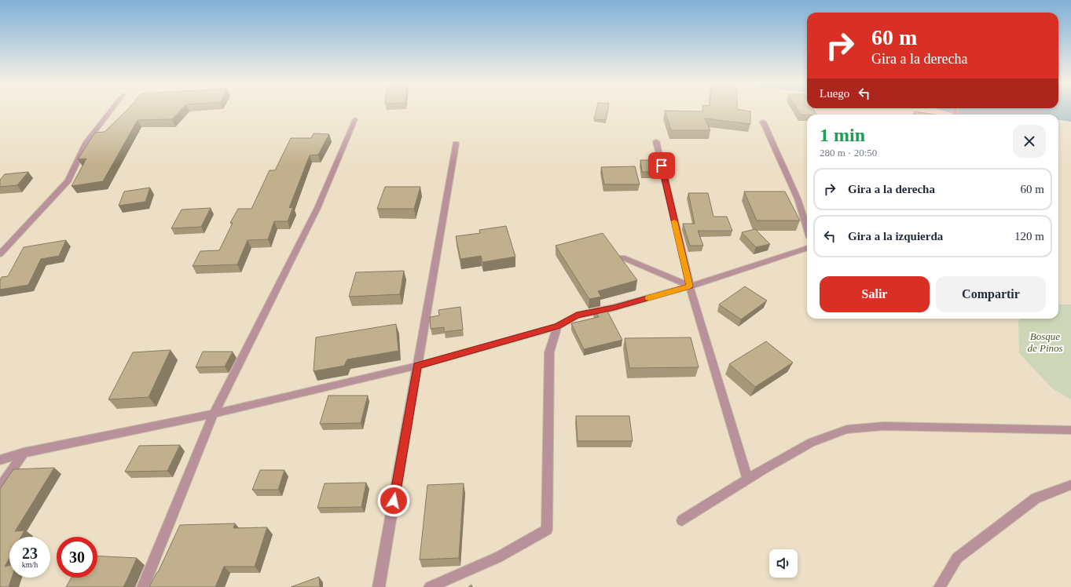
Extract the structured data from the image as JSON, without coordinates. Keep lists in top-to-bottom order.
{
  "parks": ["Bosque de Pinos"],
  "page": {
    "turn": ["60 m", "Gira a la derecha"],
    "then": "Luego",
    "heading": ["1 min", "280 m · 20:50"],
    "list": [
      {
        "name": "Gira a la derecha",
        "value": "60 m"
      },
      {
        "name": "Gira a la izquierda",
        "value": "120 m"
      }
    ],
    "buttons": ["Salir", "Compartir"],
    "speed": "23 km/h",
    "limit": "30"
  }
}
